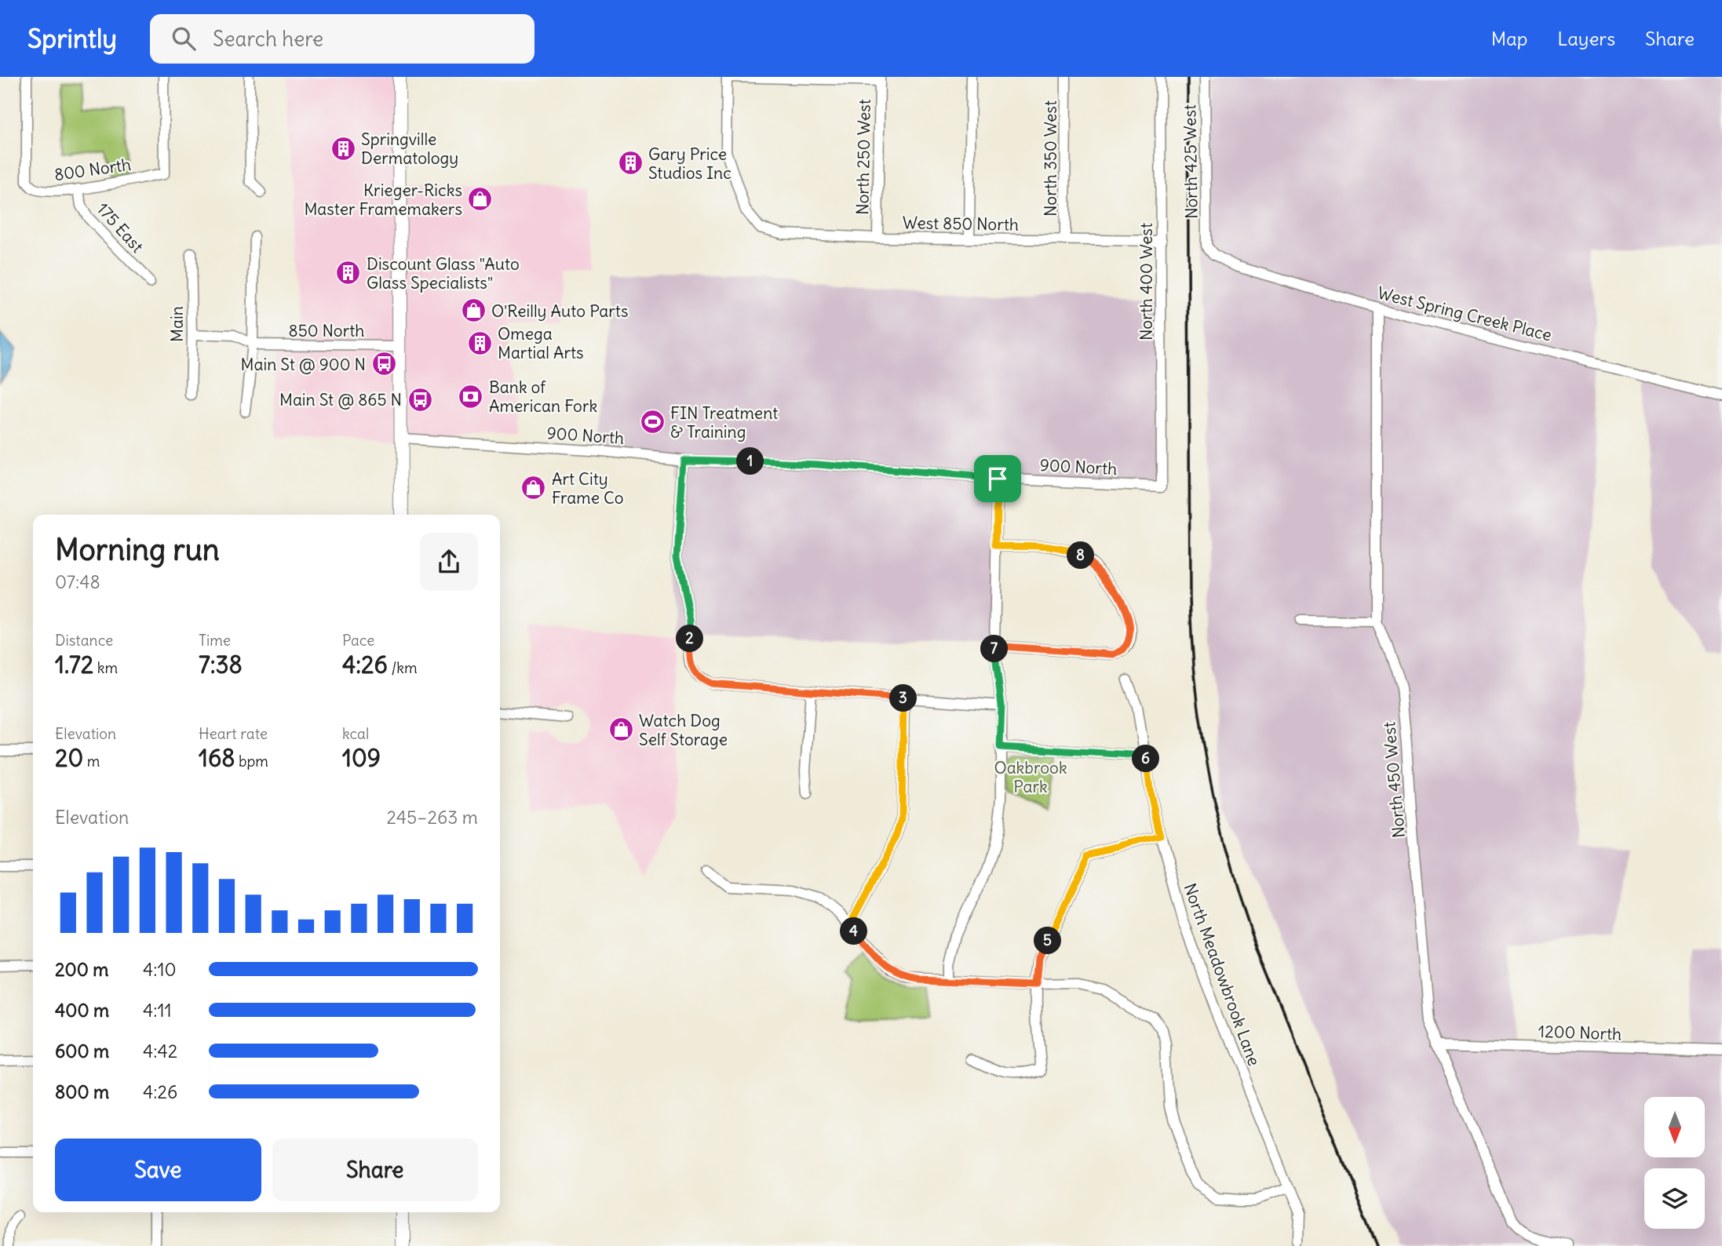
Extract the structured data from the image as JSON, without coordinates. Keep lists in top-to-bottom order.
{
  "streets": {
    "street": [
      "North 250 West",
      "North 350 West",
      "North 425 West",
      "800 North",
      "West 850 North",
      "175 East",
      "North 400 West",
      "West Spring Creek Place",
      "Main",
      "850 North",
      "900 North",
      "North 450 West",
      "North Meadowbrook Lane",
      "1200 North"
    ]
  },
  "crossings": [
    ["North 250 West", "West 850 North"],
    ["North 350 West", "West 850 North"],
    ["North 425 West", "West Spring Creek Place"],
    ["800 North", "175 East"],
    ["West 850 North", "North 400 West"],
    ["North 400 West", "900 North"],
    ["West Spring Creek Place", "North 450 West"],
    ["Main", "850 North"],
    ["North 450 West", "1200 North"]
  ],
  "parks": ["Oakbrook Park"],
  "places": {
    "building": [
      "Springville Dermatology",
      "Gary Price Studios Inc",
      "Discount Glass \"Auto Glass Specialists\"",
      "Omega Martial Arts"
    ],
    "shop": [
      "Krieger-Ricks Master Framemakers",
      "O'Reilly Auto Parts",
      "Art City Frame Co",
      "Watch Dog Self Storage"
    ],
    "bus stop": ["Main St @ 900 N", "Main St @ 865 N"],
    "bank": ["Bank of American Fork"],
    "sports": ["FIN Treatment & Training"]
  },
  "north": "bottom",
  "page": {
    "header": "Sprintly",
    "search": "Search here",
    "nav": ["Map", "Layers", "Share"],
    "pins": [
      "1",
      "8",
      "2",
      "7",
      "3",
      "6",
      "4",
      "5"
    ],
    "heading": ["Morning run", "07:48"],
    "stats": [
      ["Distance", "1.72 km"],
      ["Time", "7:38"],
      ["Pace", "4:26 /km"],
      ["Elevation", "20 m"],
      ["Heart rate", "168 bpm"],
      ["kcal", "109"]
    ],
    "chart": ["Elevation", "245–263 m"],
    "list": [
      {
        "name": "200 m",
        "note": "4:10"
      },
      {
        "name": "400 m",
        "note": "4:11"
      },
      {
        "name": "600 m",
        "note": "4:42"
      },
      {
        "name": "800 m",
        "note": "4:26"
      }
    ],
    "buttons": ["Save", "Share"]
  }
}
